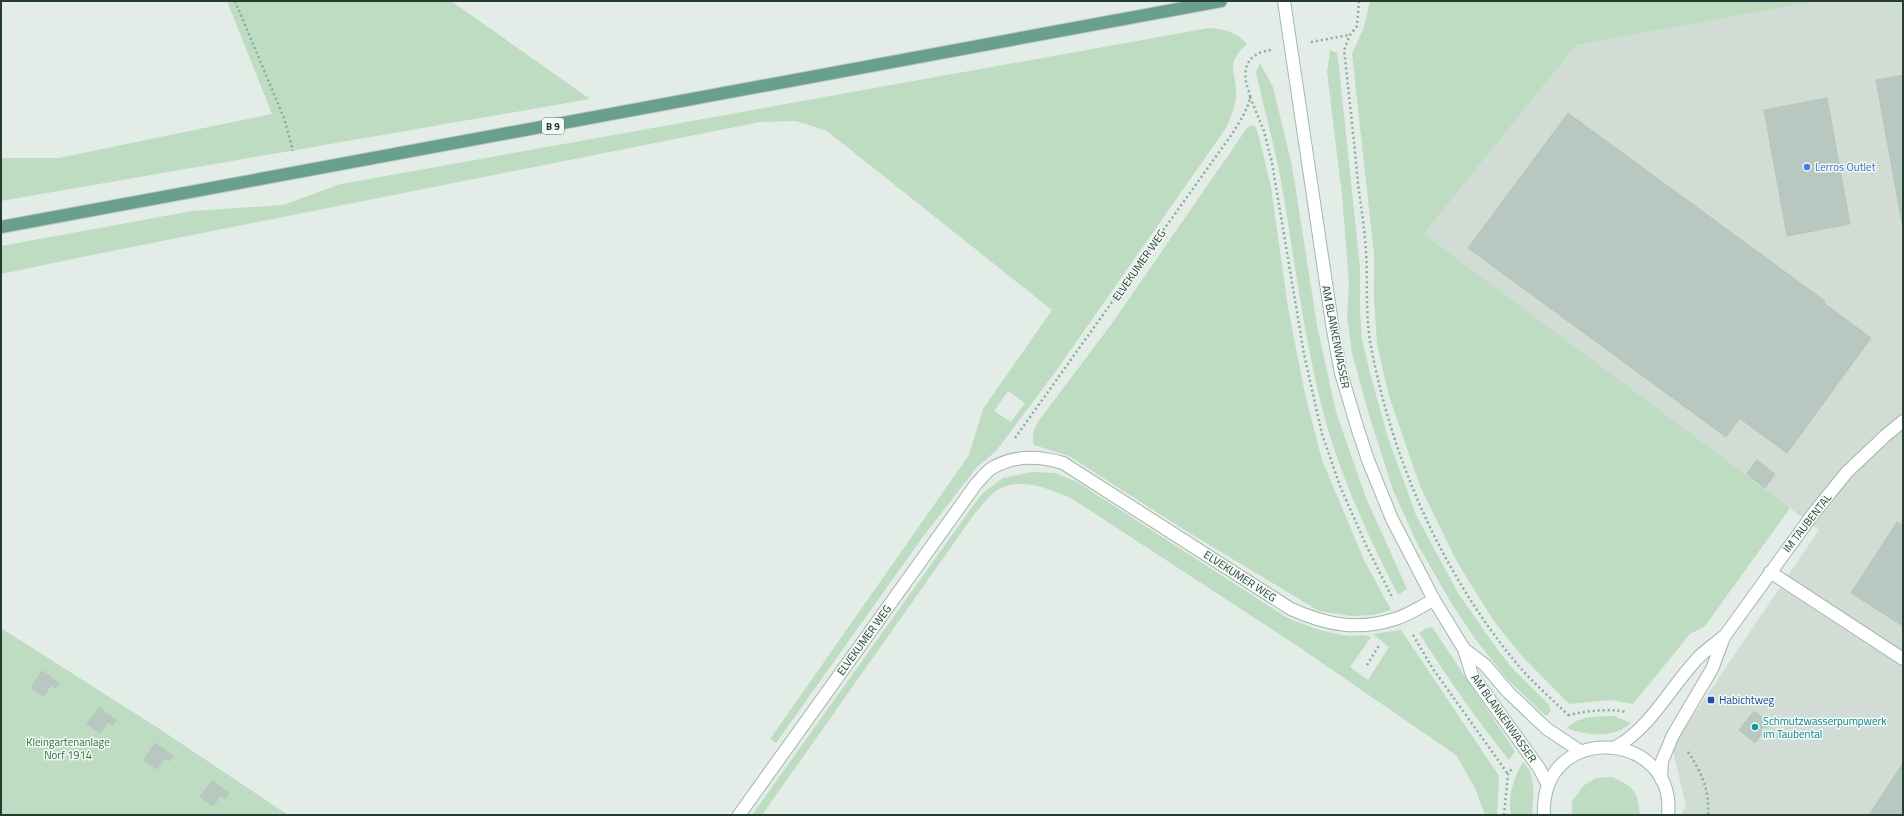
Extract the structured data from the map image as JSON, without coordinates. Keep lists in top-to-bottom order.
{
  "streets": {
    "main road": ["B 9"],
    "street": ["ELVEKUMER WEG", "AM BLANKENWASSER", "IM TAUBENTAL"]
  },
  "crossings": [
    ["ELVEKUMER WEG", "AM BLANKENWASSER"]
  ],
  "parks": ["Kleingartenanlage Norf 1914"],
  "places": {
    "other": ["Lerros Outlet", "Schmutzwasserpumpwerk im Taubental"],
    "transit": ["Habichtweg"]
  }
}
